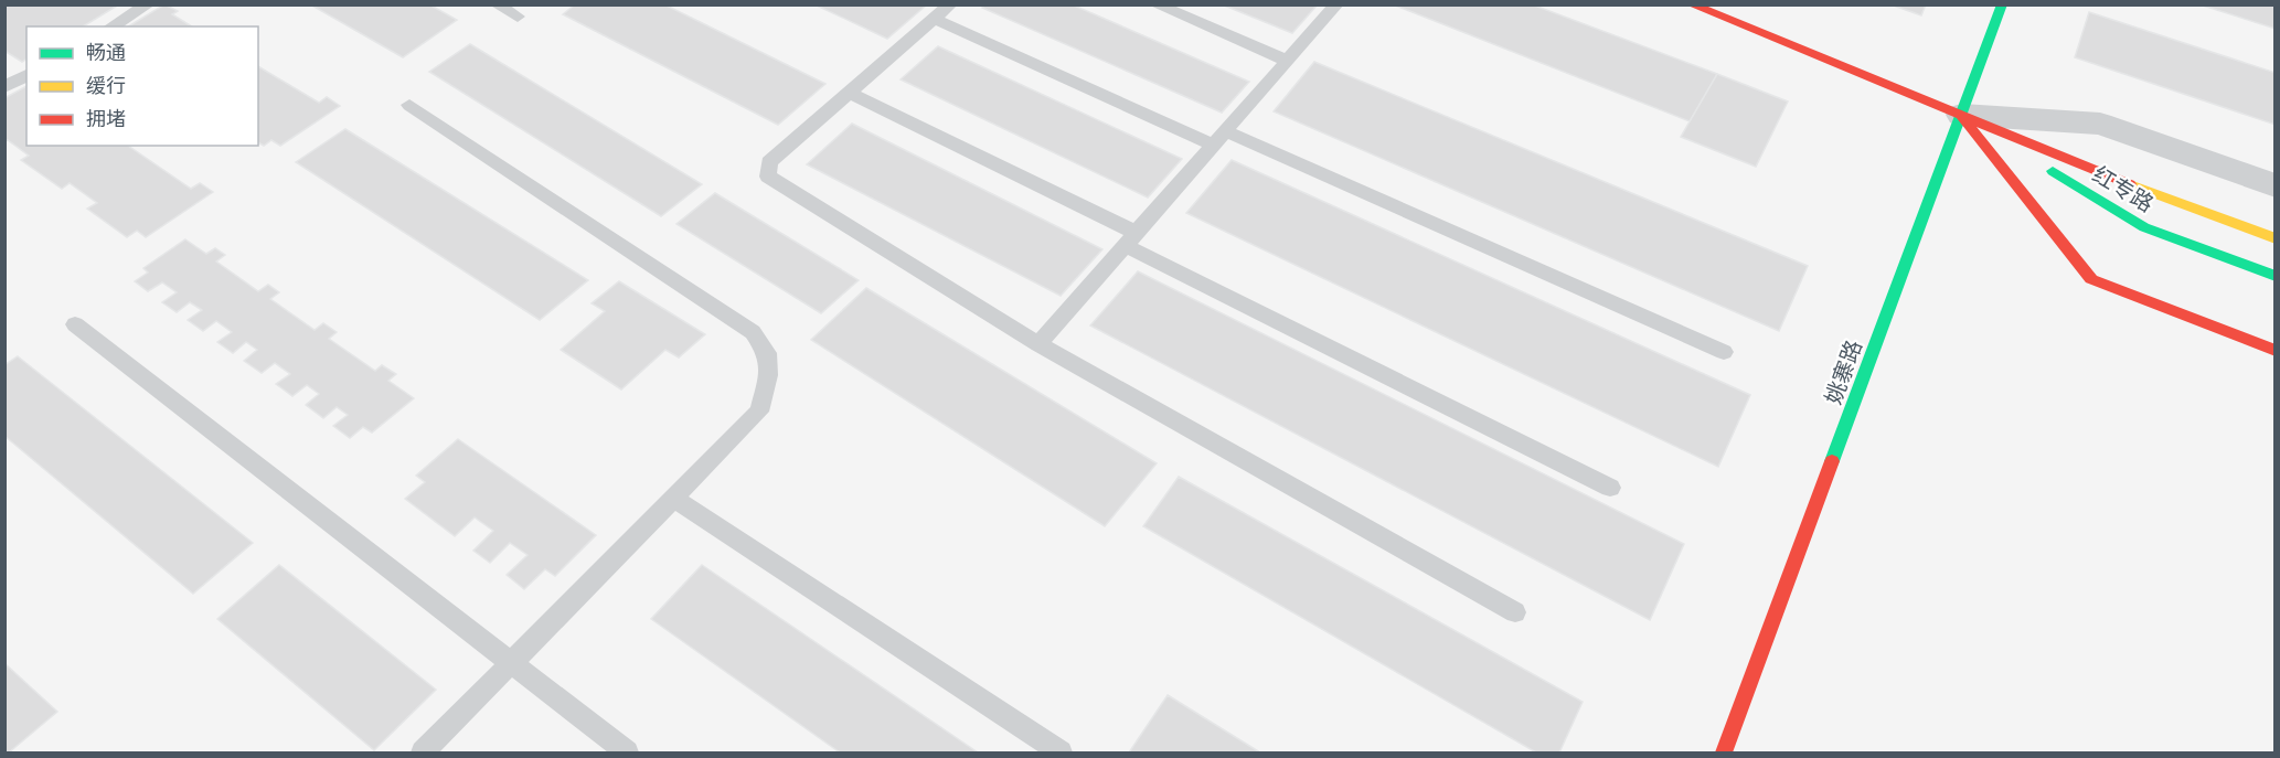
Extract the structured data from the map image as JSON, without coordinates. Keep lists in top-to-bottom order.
{
  "streets": {
    "street": ["红专路", "姚寨路"]
  },
  "crossings": [
    ["红专路", "姚寨路"]
  ],
  "legend": ["畅通", "缓行", "拥堵"]
}
